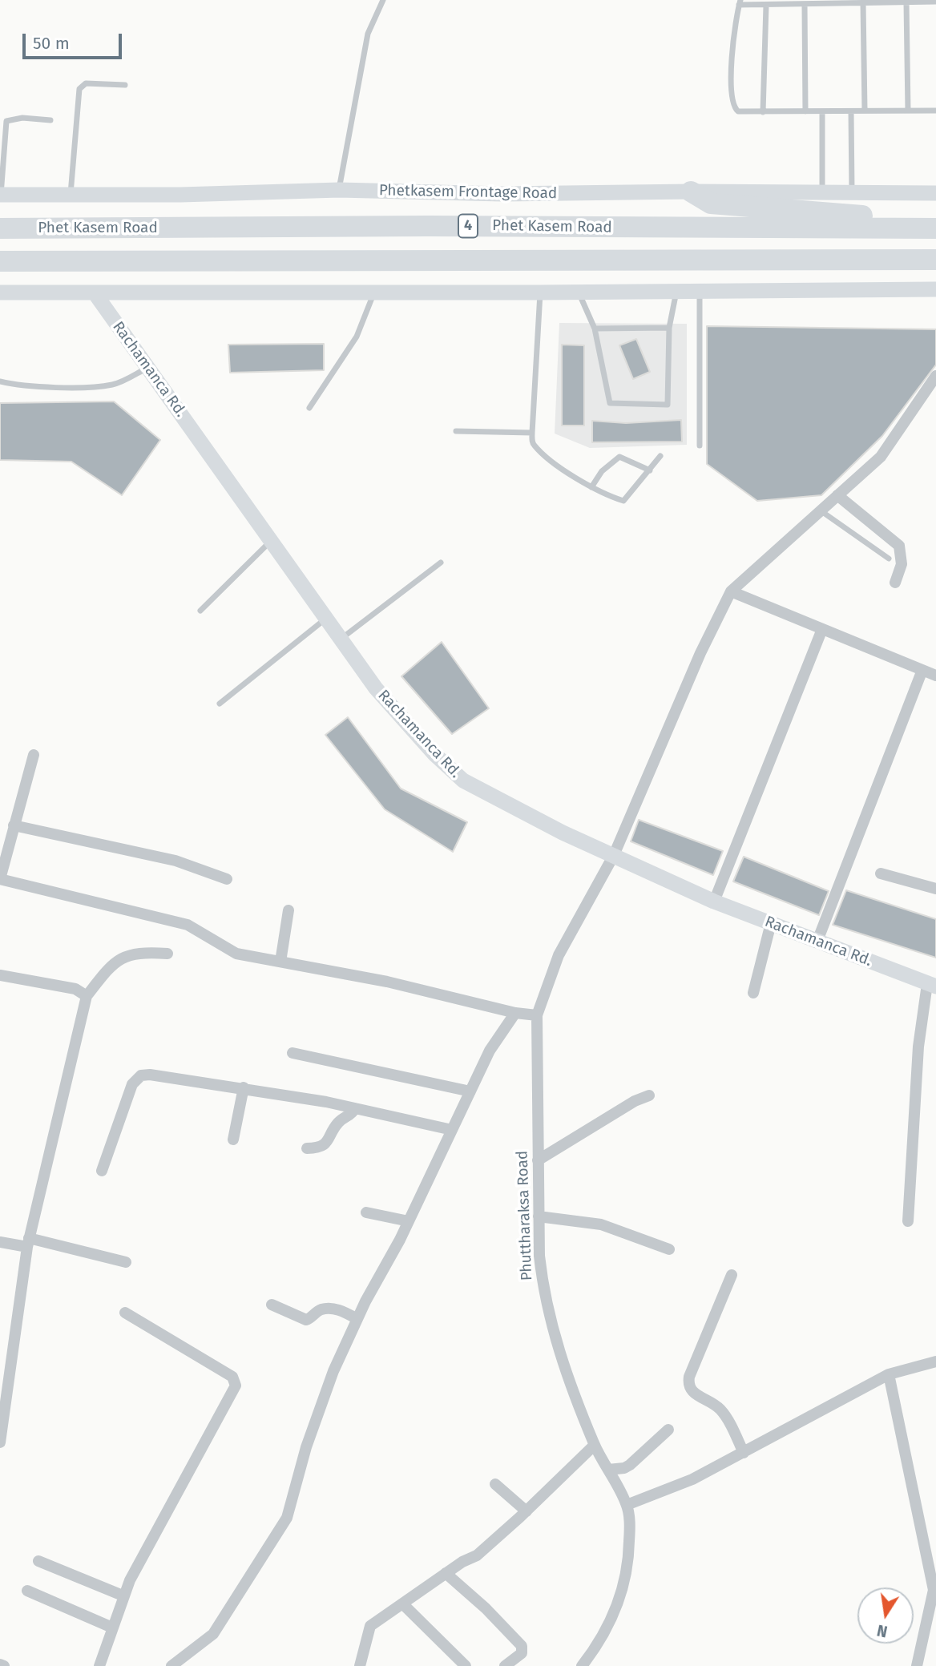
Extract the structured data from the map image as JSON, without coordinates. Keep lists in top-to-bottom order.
{
  "streets": {
    "highway": ["4", "Phet Kasem Road"],
    "main road": ["Phetkasem Frontage Road", "Rachamanca Rd."],
    "street": ["Phuttharaksa Road"]
  },
  "crossings": [
    ["Rachamanca Rd.", "Phuttharaksa Road"]
  ],
  "scale_bar": "50 m",
  "north": "bottom"
}
